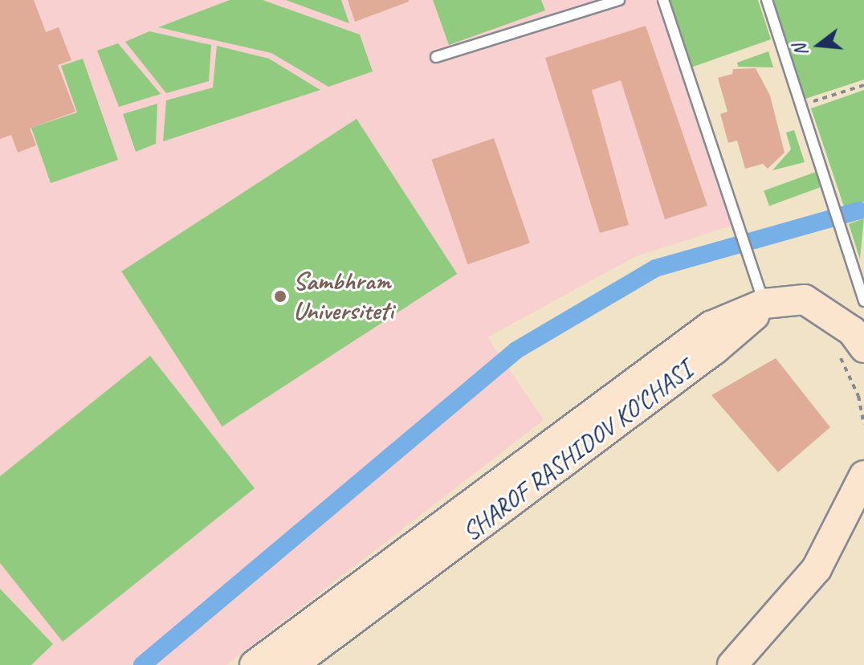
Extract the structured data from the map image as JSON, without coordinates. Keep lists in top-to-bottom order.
{
  "streets": {
    "street": ["SHAROF RASHIDOV KO'CHASI"]
  },
  "places": ["Sambhram Universiteti"],
  "north": "left"
}
